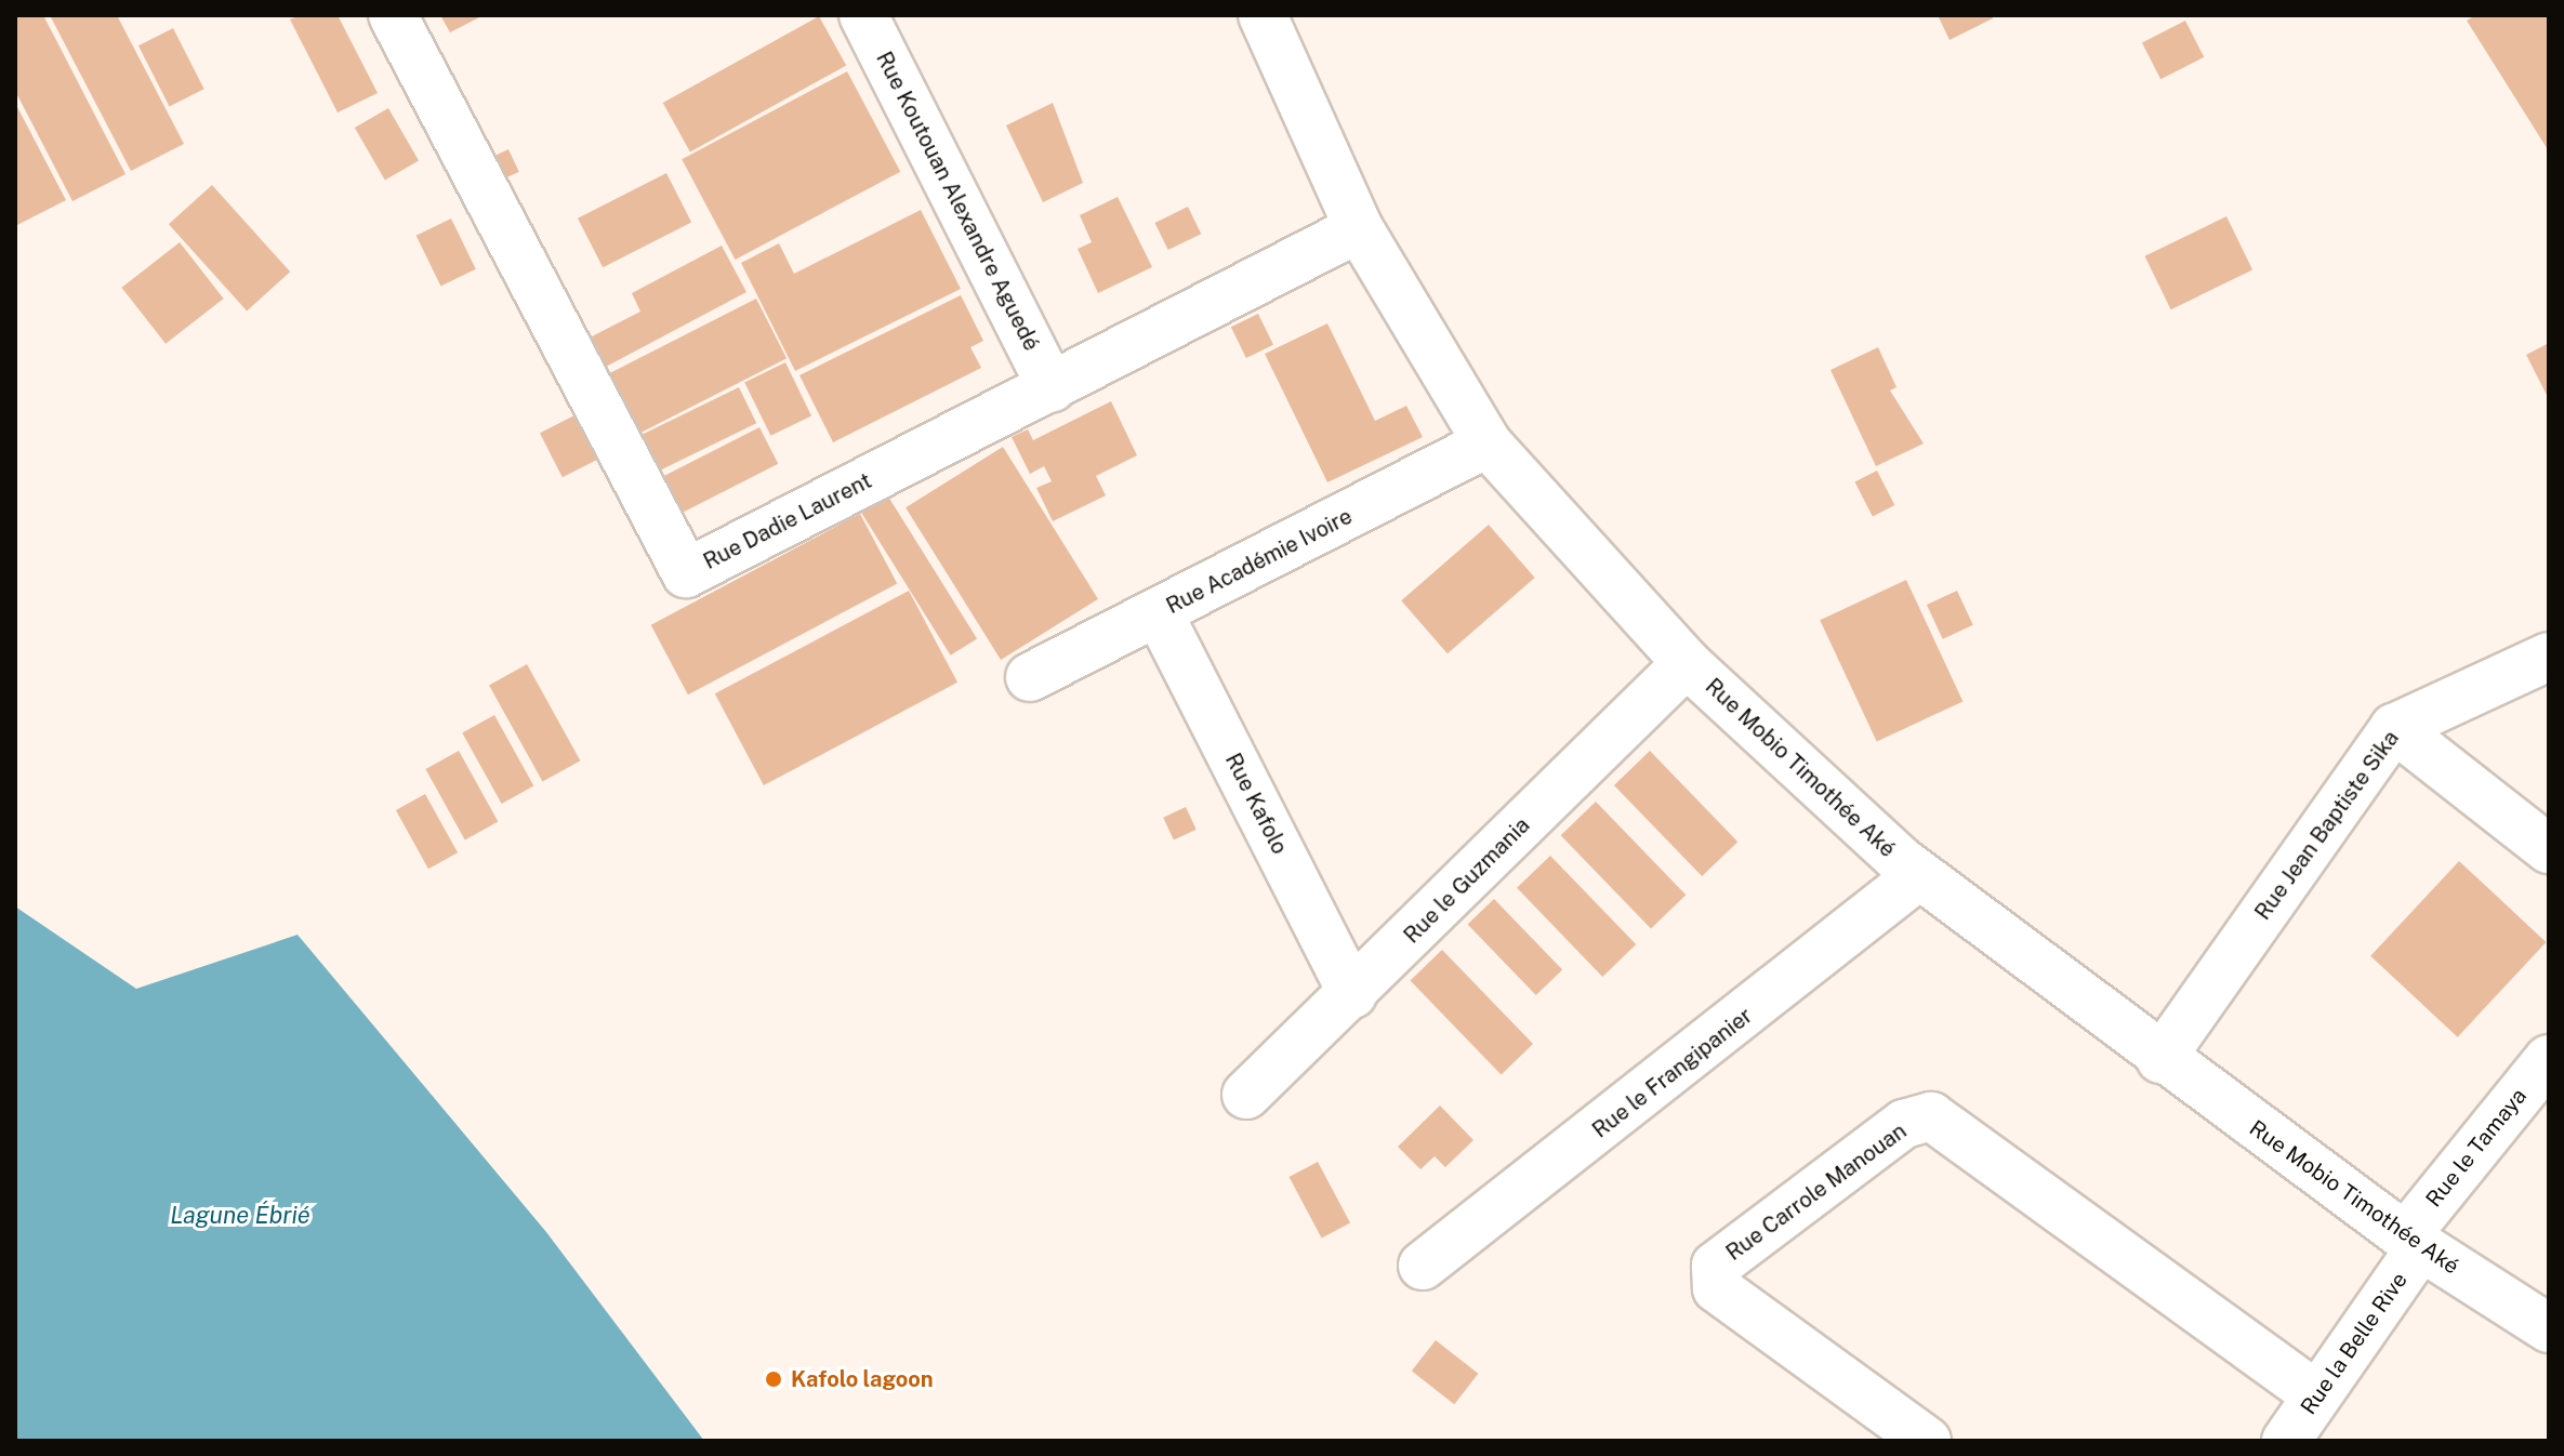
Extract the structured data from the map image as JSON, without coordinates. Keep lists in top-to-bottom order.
{
  "streets": {
    "street": [
      "Rue Koutouan Alexandre Aguedé",
      "Rue Dadie Laurent",
      "Rue Académie Ivoire",
      "Rue Mobio Timothée Aké",
      "Rue Kafolo",
      "Rue Jean Baptiste Sika",
      "Rue le Guzmania",
      "Rue le Frangipanier",
      "Rue le Tamaya",
      "Rue Carrole Manouan",
      "Rue la Belle Rive"
    ]
  },
  "crossings": [
    ["Rue Koutouan Alexandre Aguedé", "Rue Dadie Laurent"],
    ["Rue Dadie Laurent", "Rue Mobio Timothée Aké"],
    ["Rue Académie Ivoire", "Rue Mobio Timothée Aké"],
    ["Rue Académie Ivoire", "Rue Kafolo"],
    ["Rue Mobio Timothée Aké", "Rue Jean Baptiste Sika"],
    ["Rue Mobio Timothée Aké", "Rue le Guzmania"],
    ["Rue Mobio Timothée Aké", "Rue le Frangipanier"],
    ["Rue Mobio Timothée Aké", "Rue le Tamaya"],
    ["Rue Mobio Timothée Aké", "Rue la Belle Rive"],
    ["Rue Kafolo", "Rue le Guzmania"],
    ["Rue le Tamaya", "Rue la Belle Rive"],
    ["Rue Carrole Manouan", "Rue la Belle Rive"]
  ],
  "water": ["Lagune Ébrié"],
  "places": ["Kafolo lagoon"]
}
